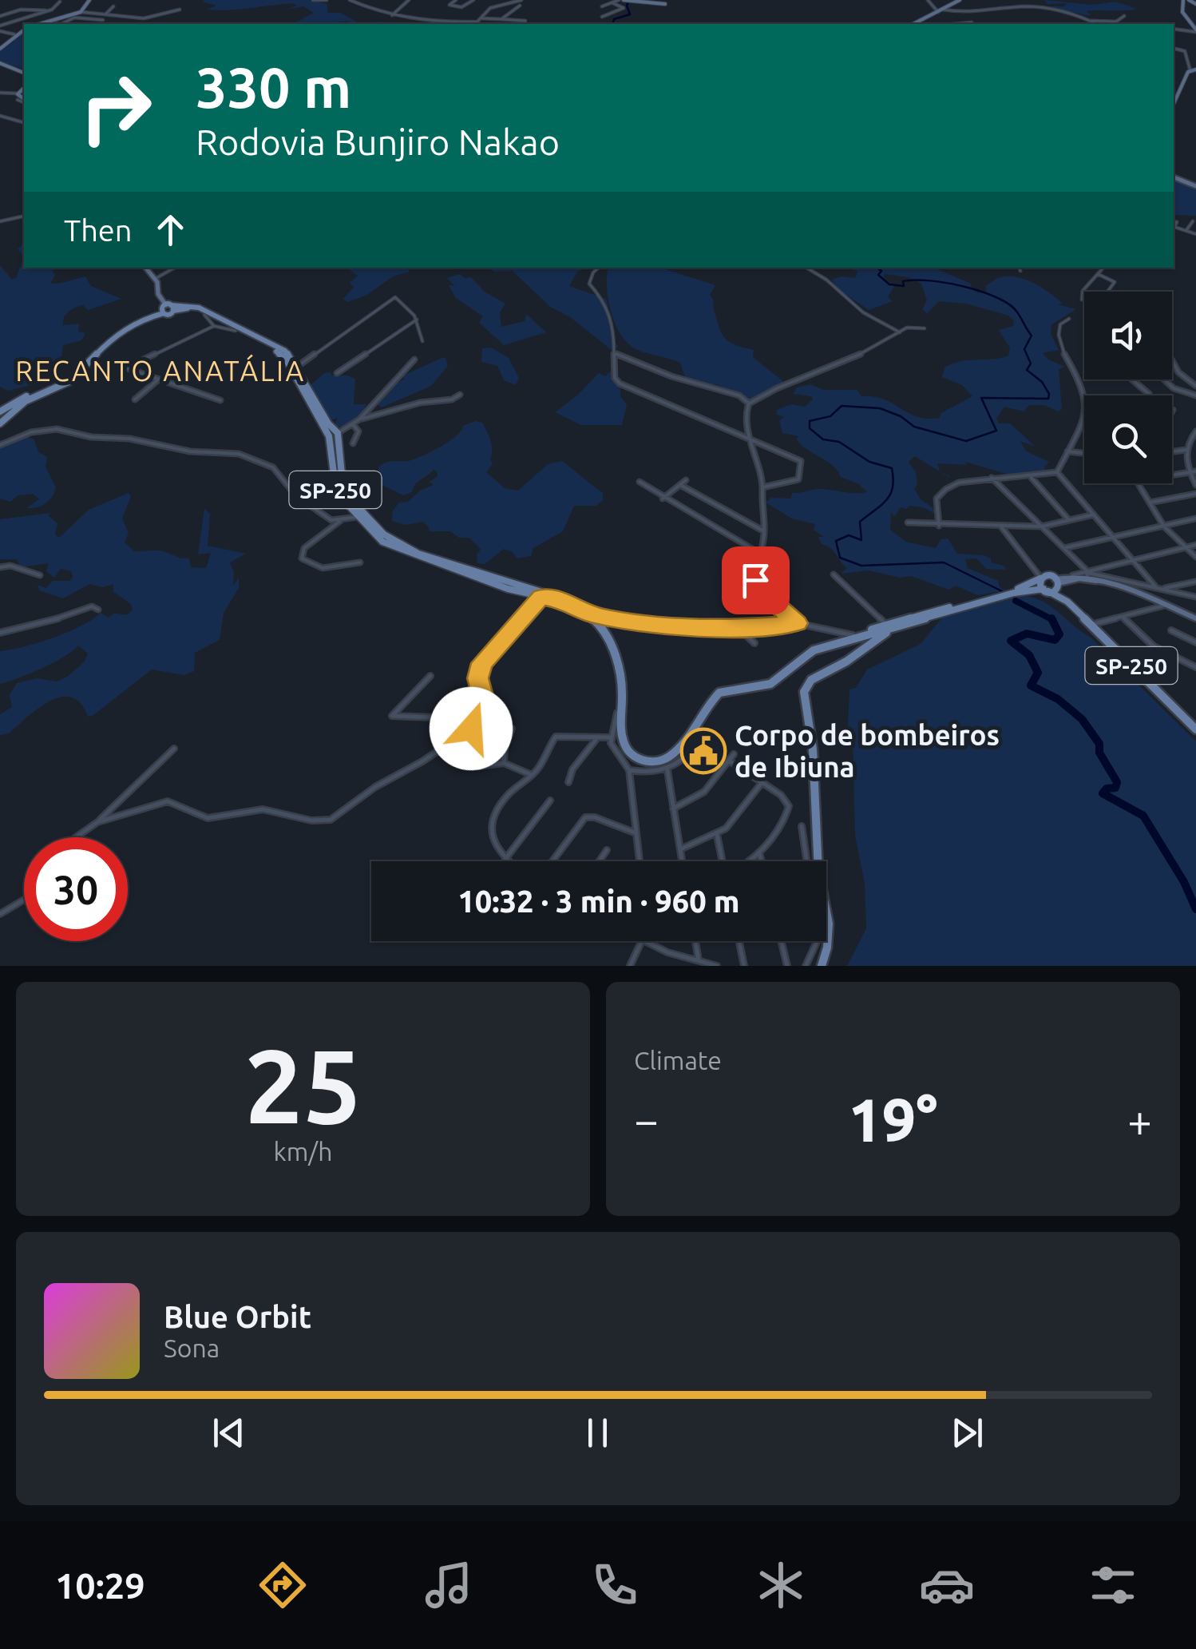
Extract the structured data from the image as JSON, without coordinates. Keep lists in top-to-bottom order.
{
  "streets": {
    "main road": ["SP-250"]
  },
  "districts": ["RECANTO ANATÁLIA"],
  "places": {
    "public building": ["Corpo de bombeiros de Ibiuna"]
  },
  "page": {
    "turn": ["330 m", "Rodovia Bunjiro Nakao"],
    "then": "Then",
    "limit": "30",
    "trip": "10:32 · 3 min · 960 m",
    "tile": [
      ["25", "km/h"],
      "Climate"
    ],
    "heat": ["−", "19°", "+"],
    "song": ["Blue Orbit", "Sona"],
    "tabs": "10:29"
  }
}
